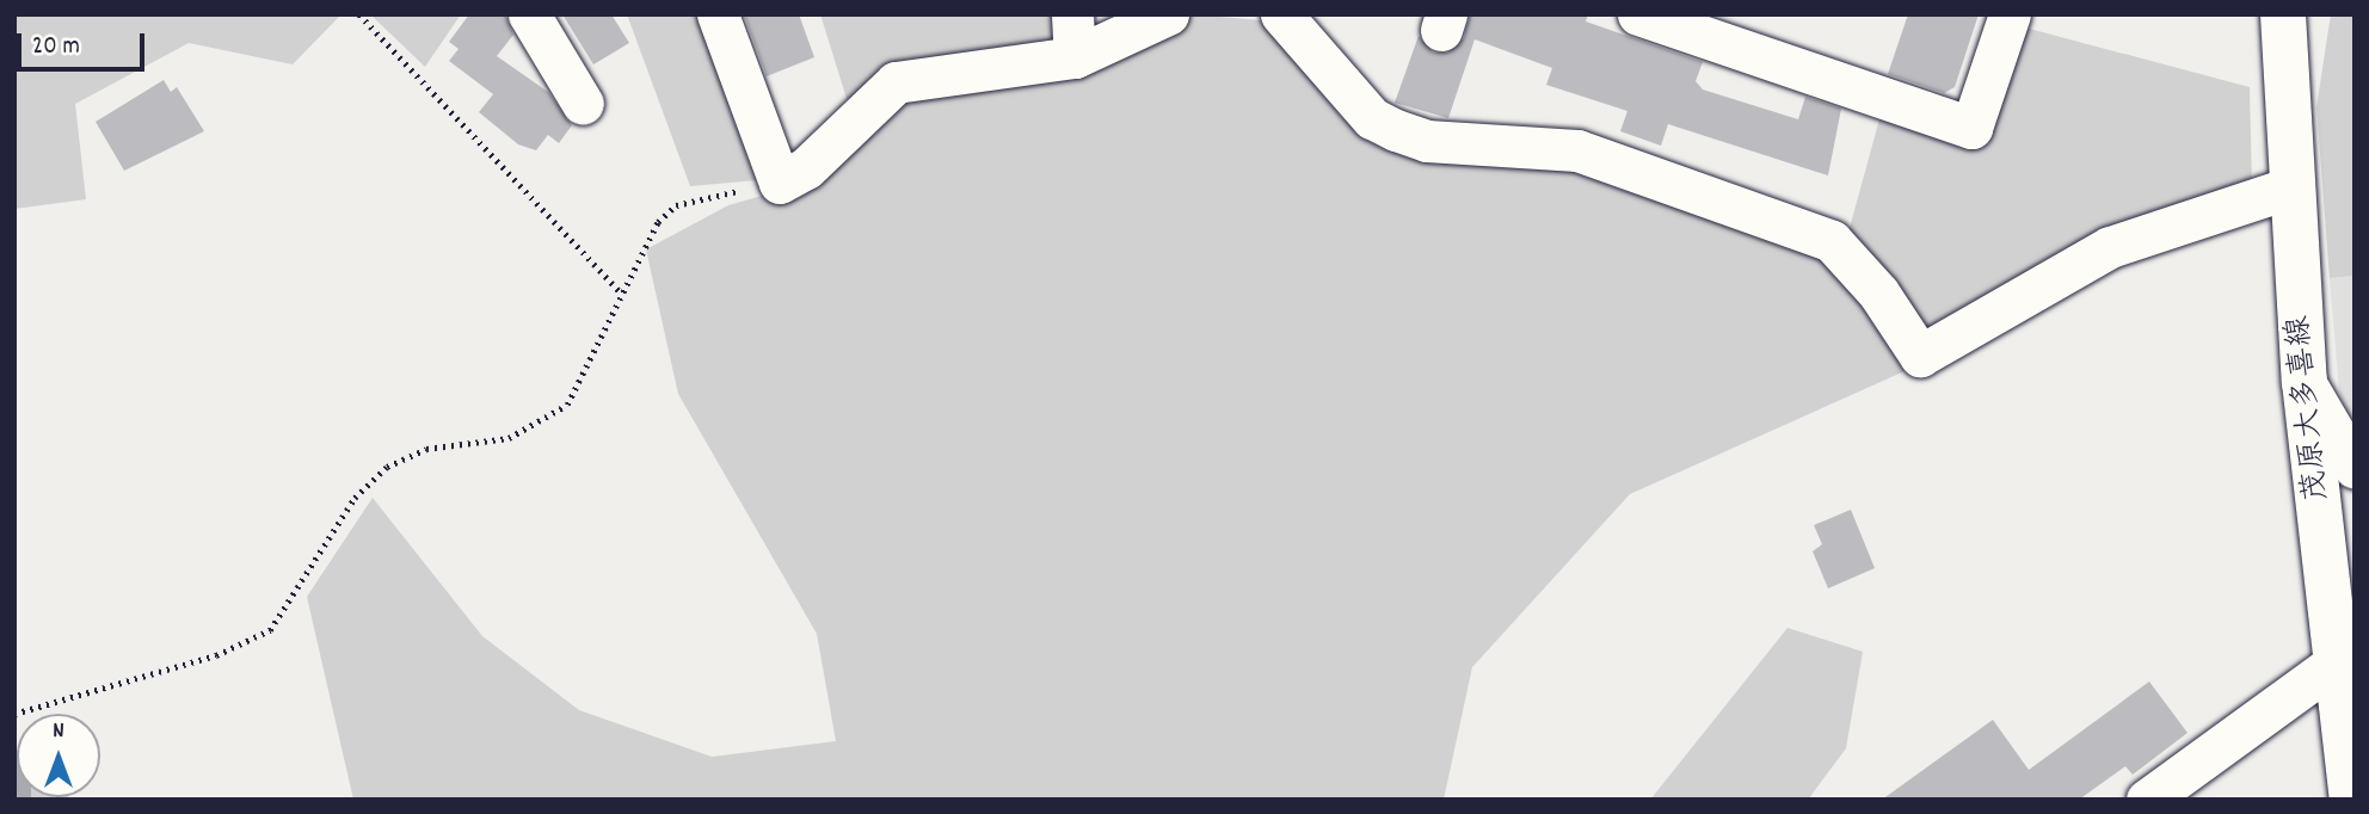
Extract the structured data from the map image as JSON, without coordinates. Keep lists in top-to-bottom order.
{
  "streets": {
    "main road": ["茂原大多喜線"]
  },
  "scale_bar": "20 m",
  "north": "top"
}
